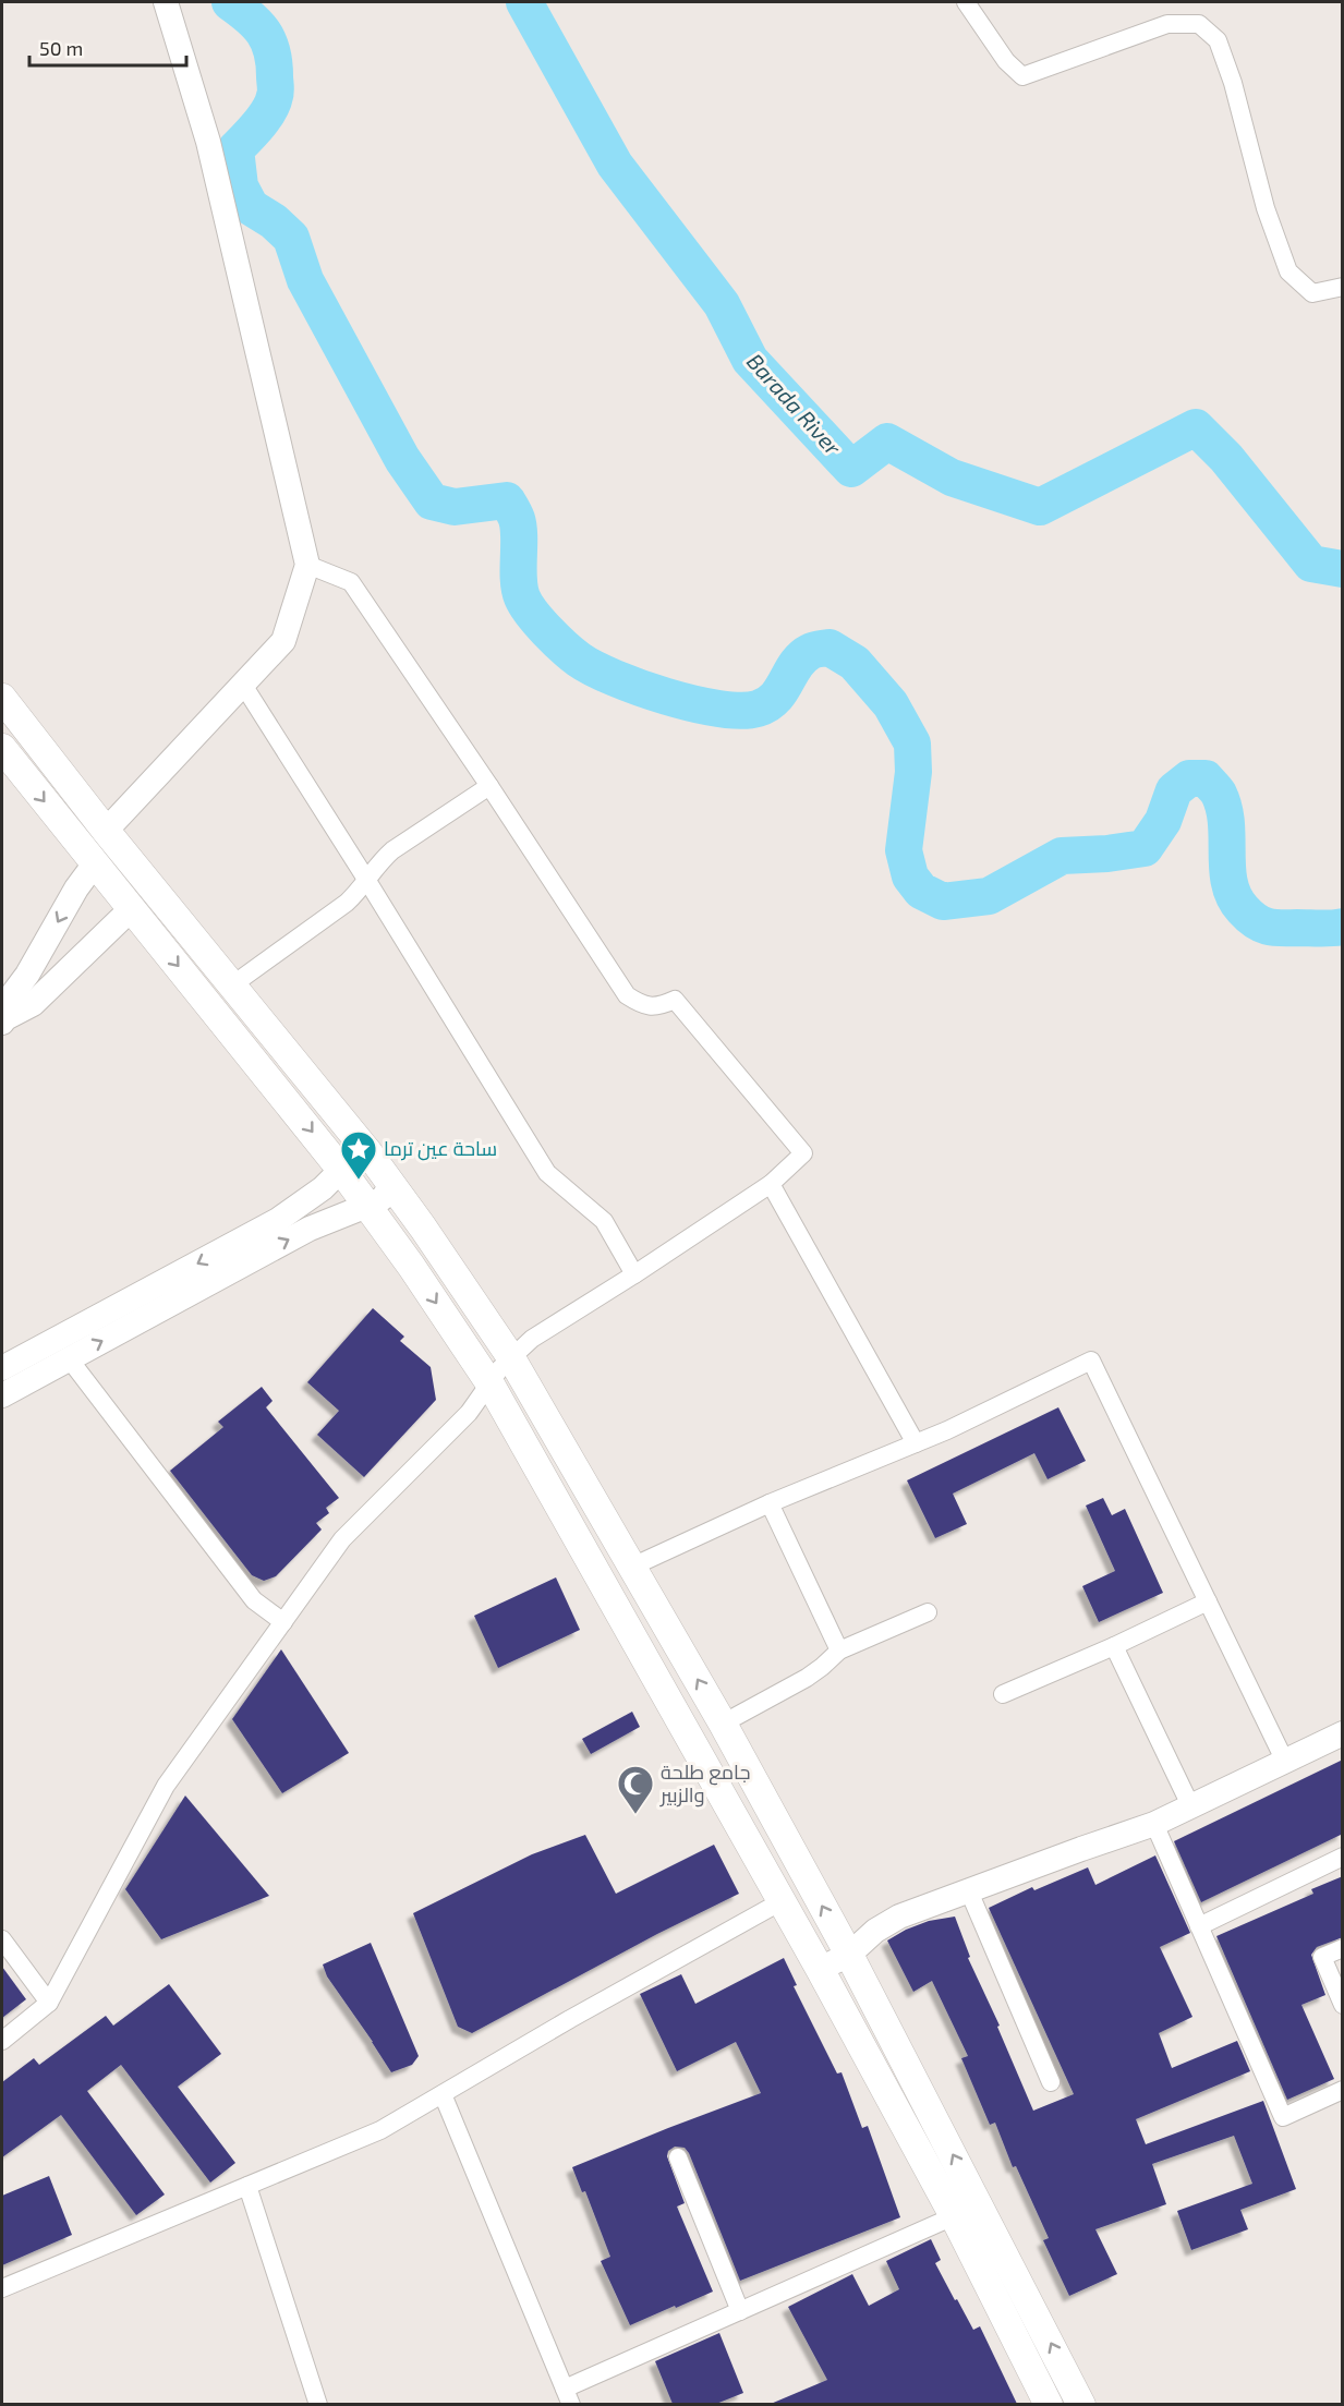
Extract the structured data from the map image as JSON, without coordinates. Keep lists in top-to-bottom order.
{
  "water": ["Barada River"],
  "places": {
    "place": ["ساحة عين ترما"],
    "mosque": ["جامع طلحة والزبير"]
  },
  "scale_bar": "50 m"
}
